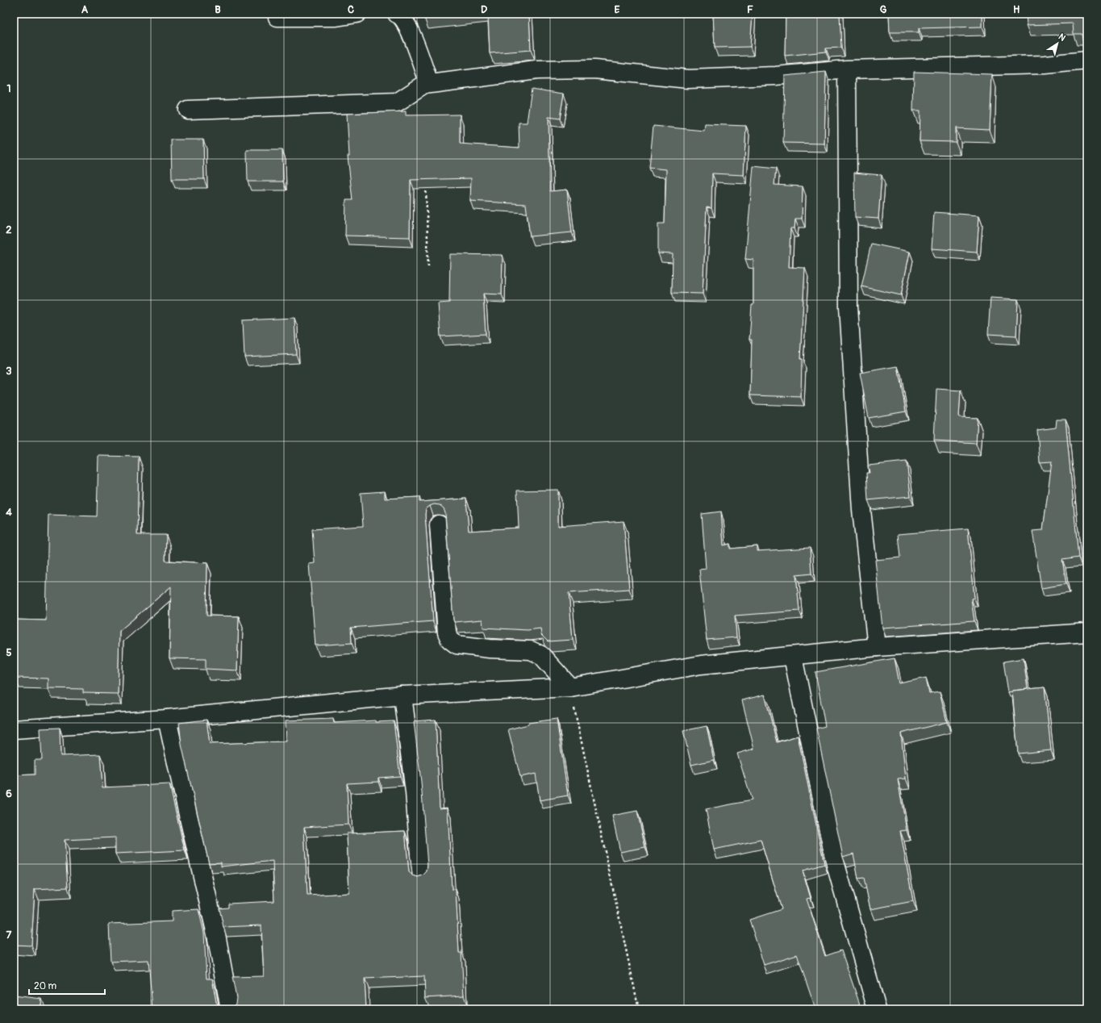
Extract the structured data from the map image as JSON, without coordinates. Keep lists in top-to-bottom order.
{
  "scale_bar": "20 m",
  "north": "top right",
  "grid": {
    "columns": [
      "A",
      "B",
      "C",
      "D",
      "E",
      "F",
      "G",
      "H"
    ],
    "rows": [
      "1",
      "2",
      "3",
      "4",
      "5",
      "6",
      "7"
    ]
  }
}
